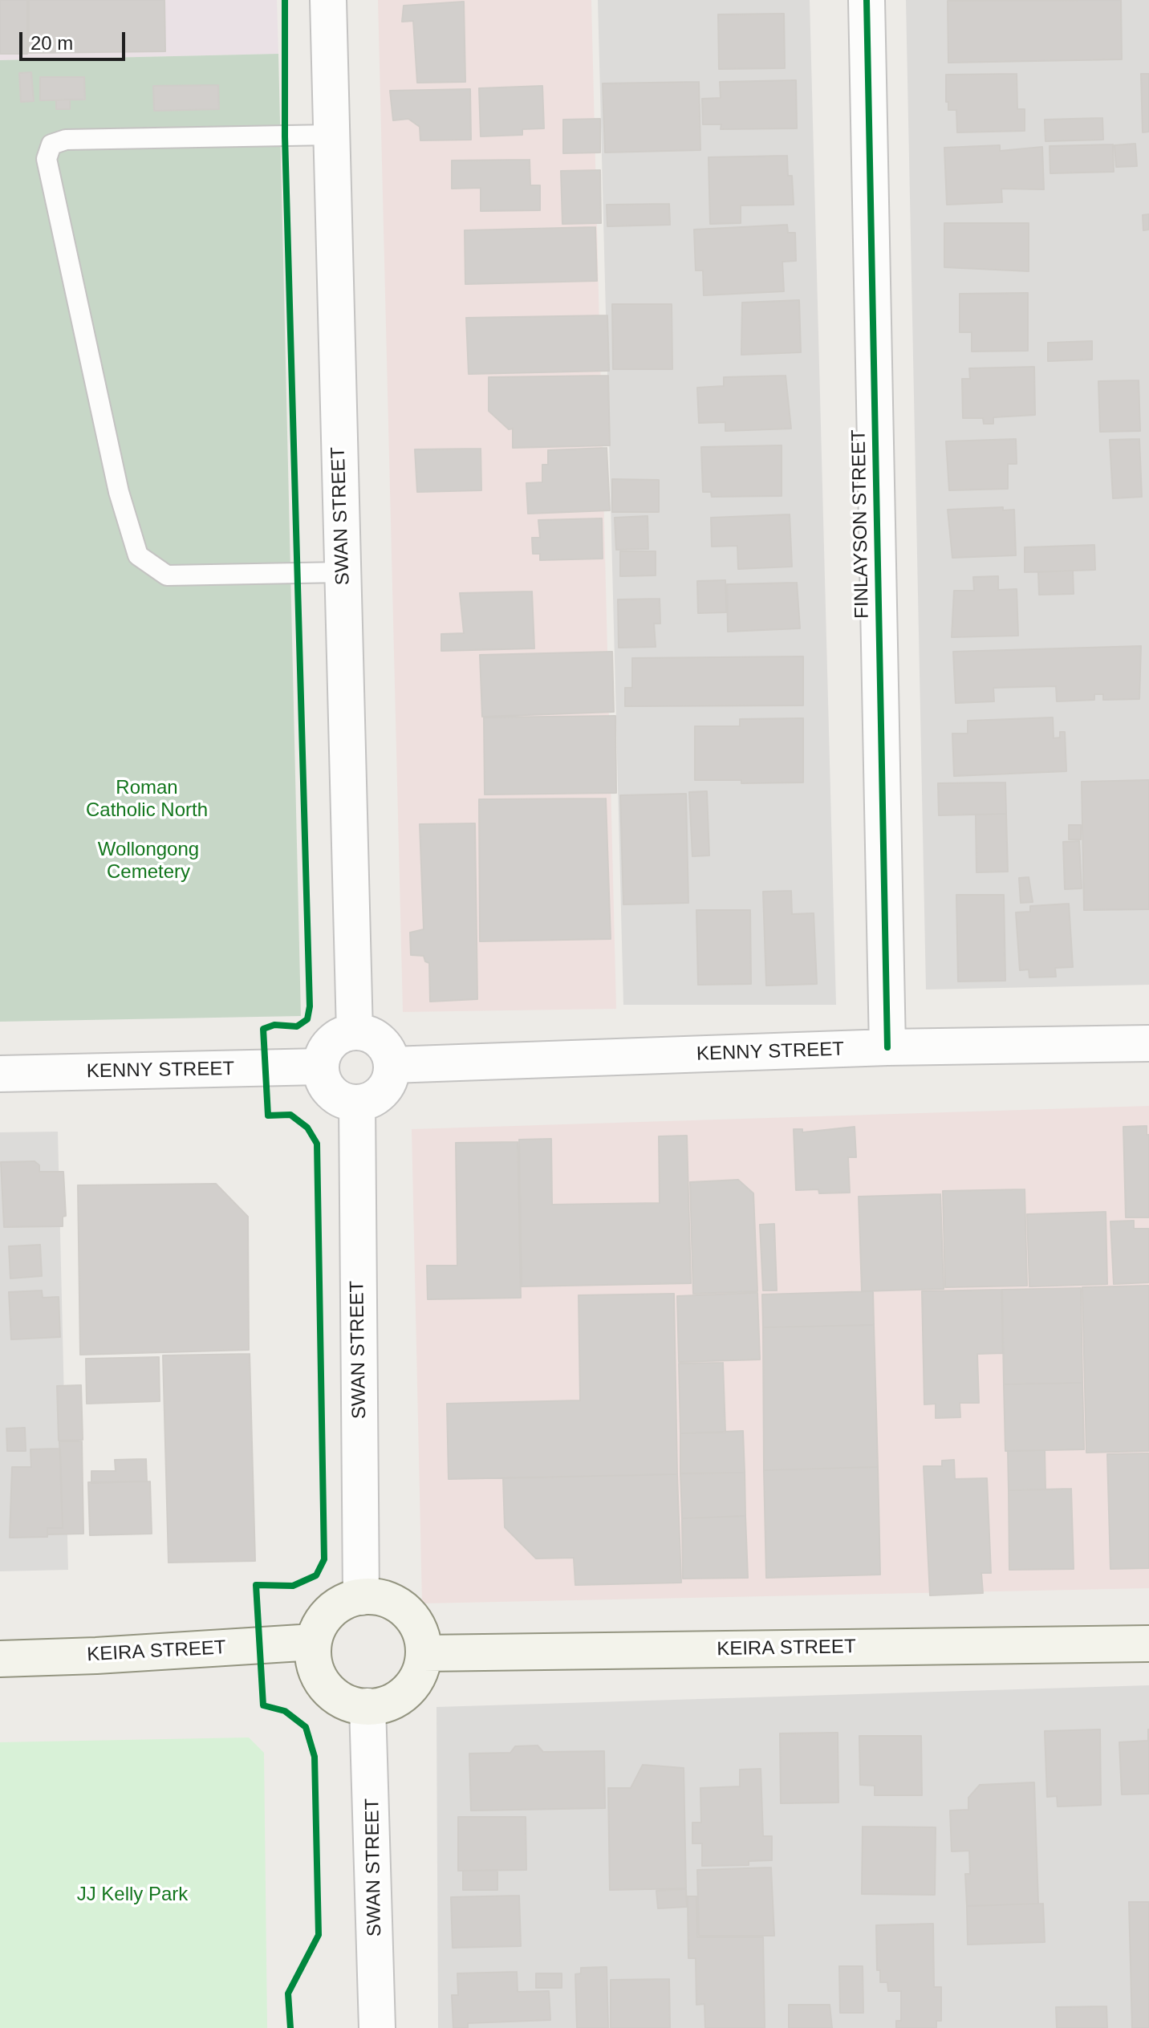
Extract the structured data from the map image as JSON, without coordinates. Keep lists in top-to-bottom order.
{
  "streets": {
    "main road": ["KEIRA STREET"],
    "street": ["SWAN STREET", "FINLAYSON STREET", "KENNY STREET"]
  },
  "crossings": [
    ["SWAN STREET", "KENNY STREET"],
    ["SWAN STREET", "KEIRA STREET"],
    ["FINLAYSON STREET", "KENNY STREET"]
  ],
  "parks": ["Roman Catholic North", "Wollongong Cemetery", "JJ Kelly Park"],
  "scale_bar": "20 m"
}
